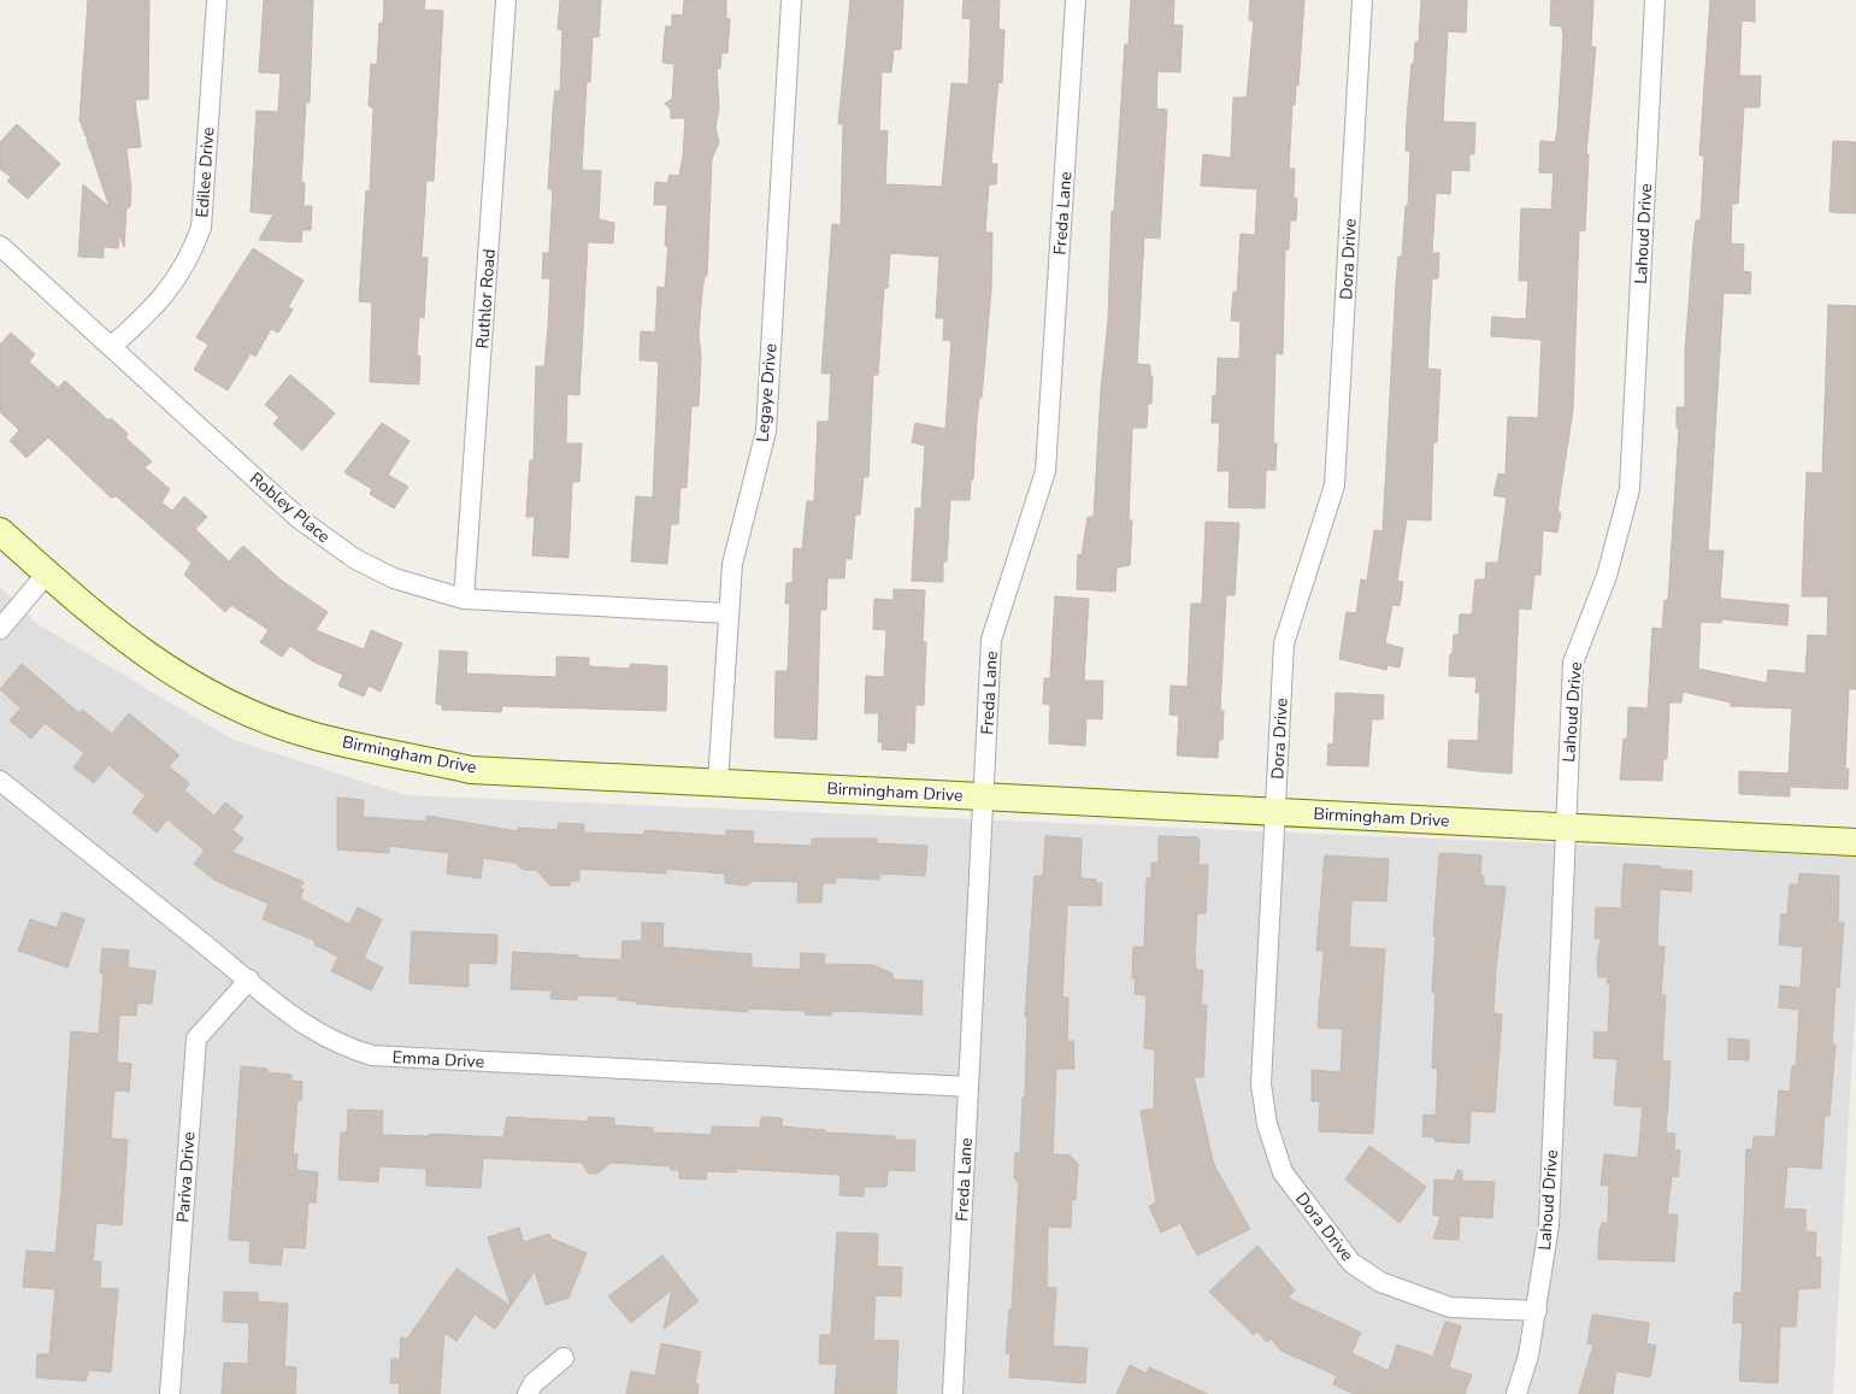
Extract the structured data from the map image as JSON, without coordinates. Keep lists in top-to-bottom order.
{
  "streets": {
    "main road": ["Birmingham Drive"],
    "street": [
      "Edilee Drive",
      "Freda Lane",
      "Lahoud Drive",
      "Dora Drive",
      "Ruthlor Road",
      "Legaye Drive",
      "Robley Place",
      "Emma Drive",
      "Pariva Drive"
    ]
  },
  "crossings": [
    ["Edilee Drive", "Robley Place"],
    ["Freda Lane", "Birmingham Drive"],
    ["Freda Lane", "Emma Drive"],
    ["Lahoud Drive", "Dora Drive"],
    ["Lahoud Drive", "Birmingham Drive"],
    ["Dora Drive", "Birmingham Drive"],
    ["Ruthlor Road", "Robley Place"],
    ["Legaye Drive", "Robley Place"],
    ["Legaye Drive", "Birmingham Drive"],
    ["Emma Drive", "Pariva Drive"]
  ]
}
